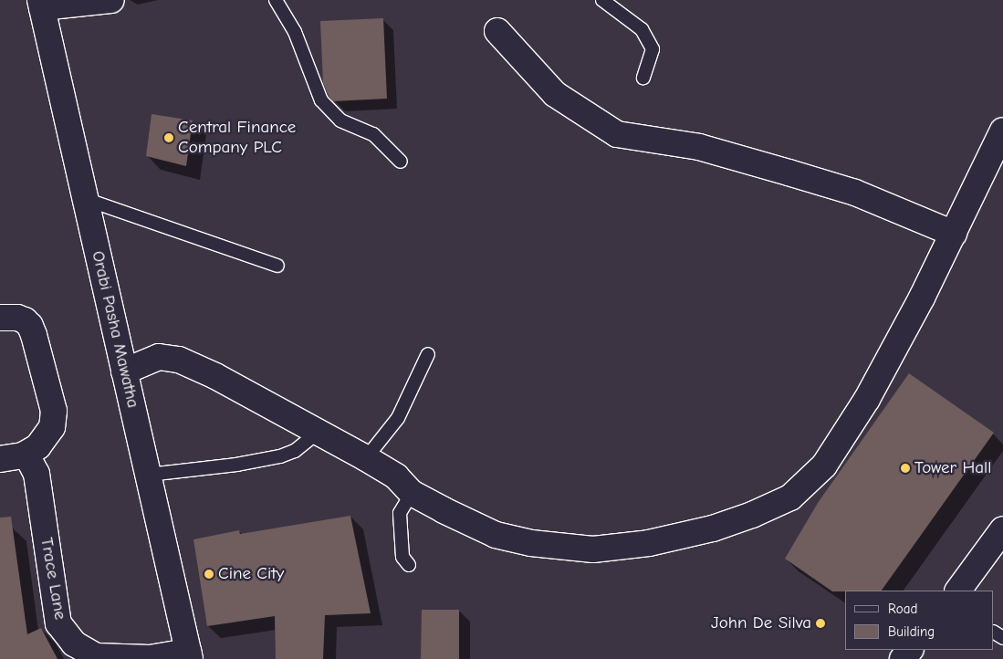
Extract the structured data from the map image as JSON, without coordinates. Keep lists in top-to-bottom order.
{
  "streets": {
    "street": ["Orabi Pasha Mawatha", "Trace Lane"]
  },
  "crossings": [
    ["Orabi Pasha Mawatha", "Trace Lane"]
  ],
  "places": [
    "Central Finance Company PLC",
    "Tower Hall",
    "Cine City",
    "John De Silva"
  ],
  "legend": ["Road", "Building"]
}
